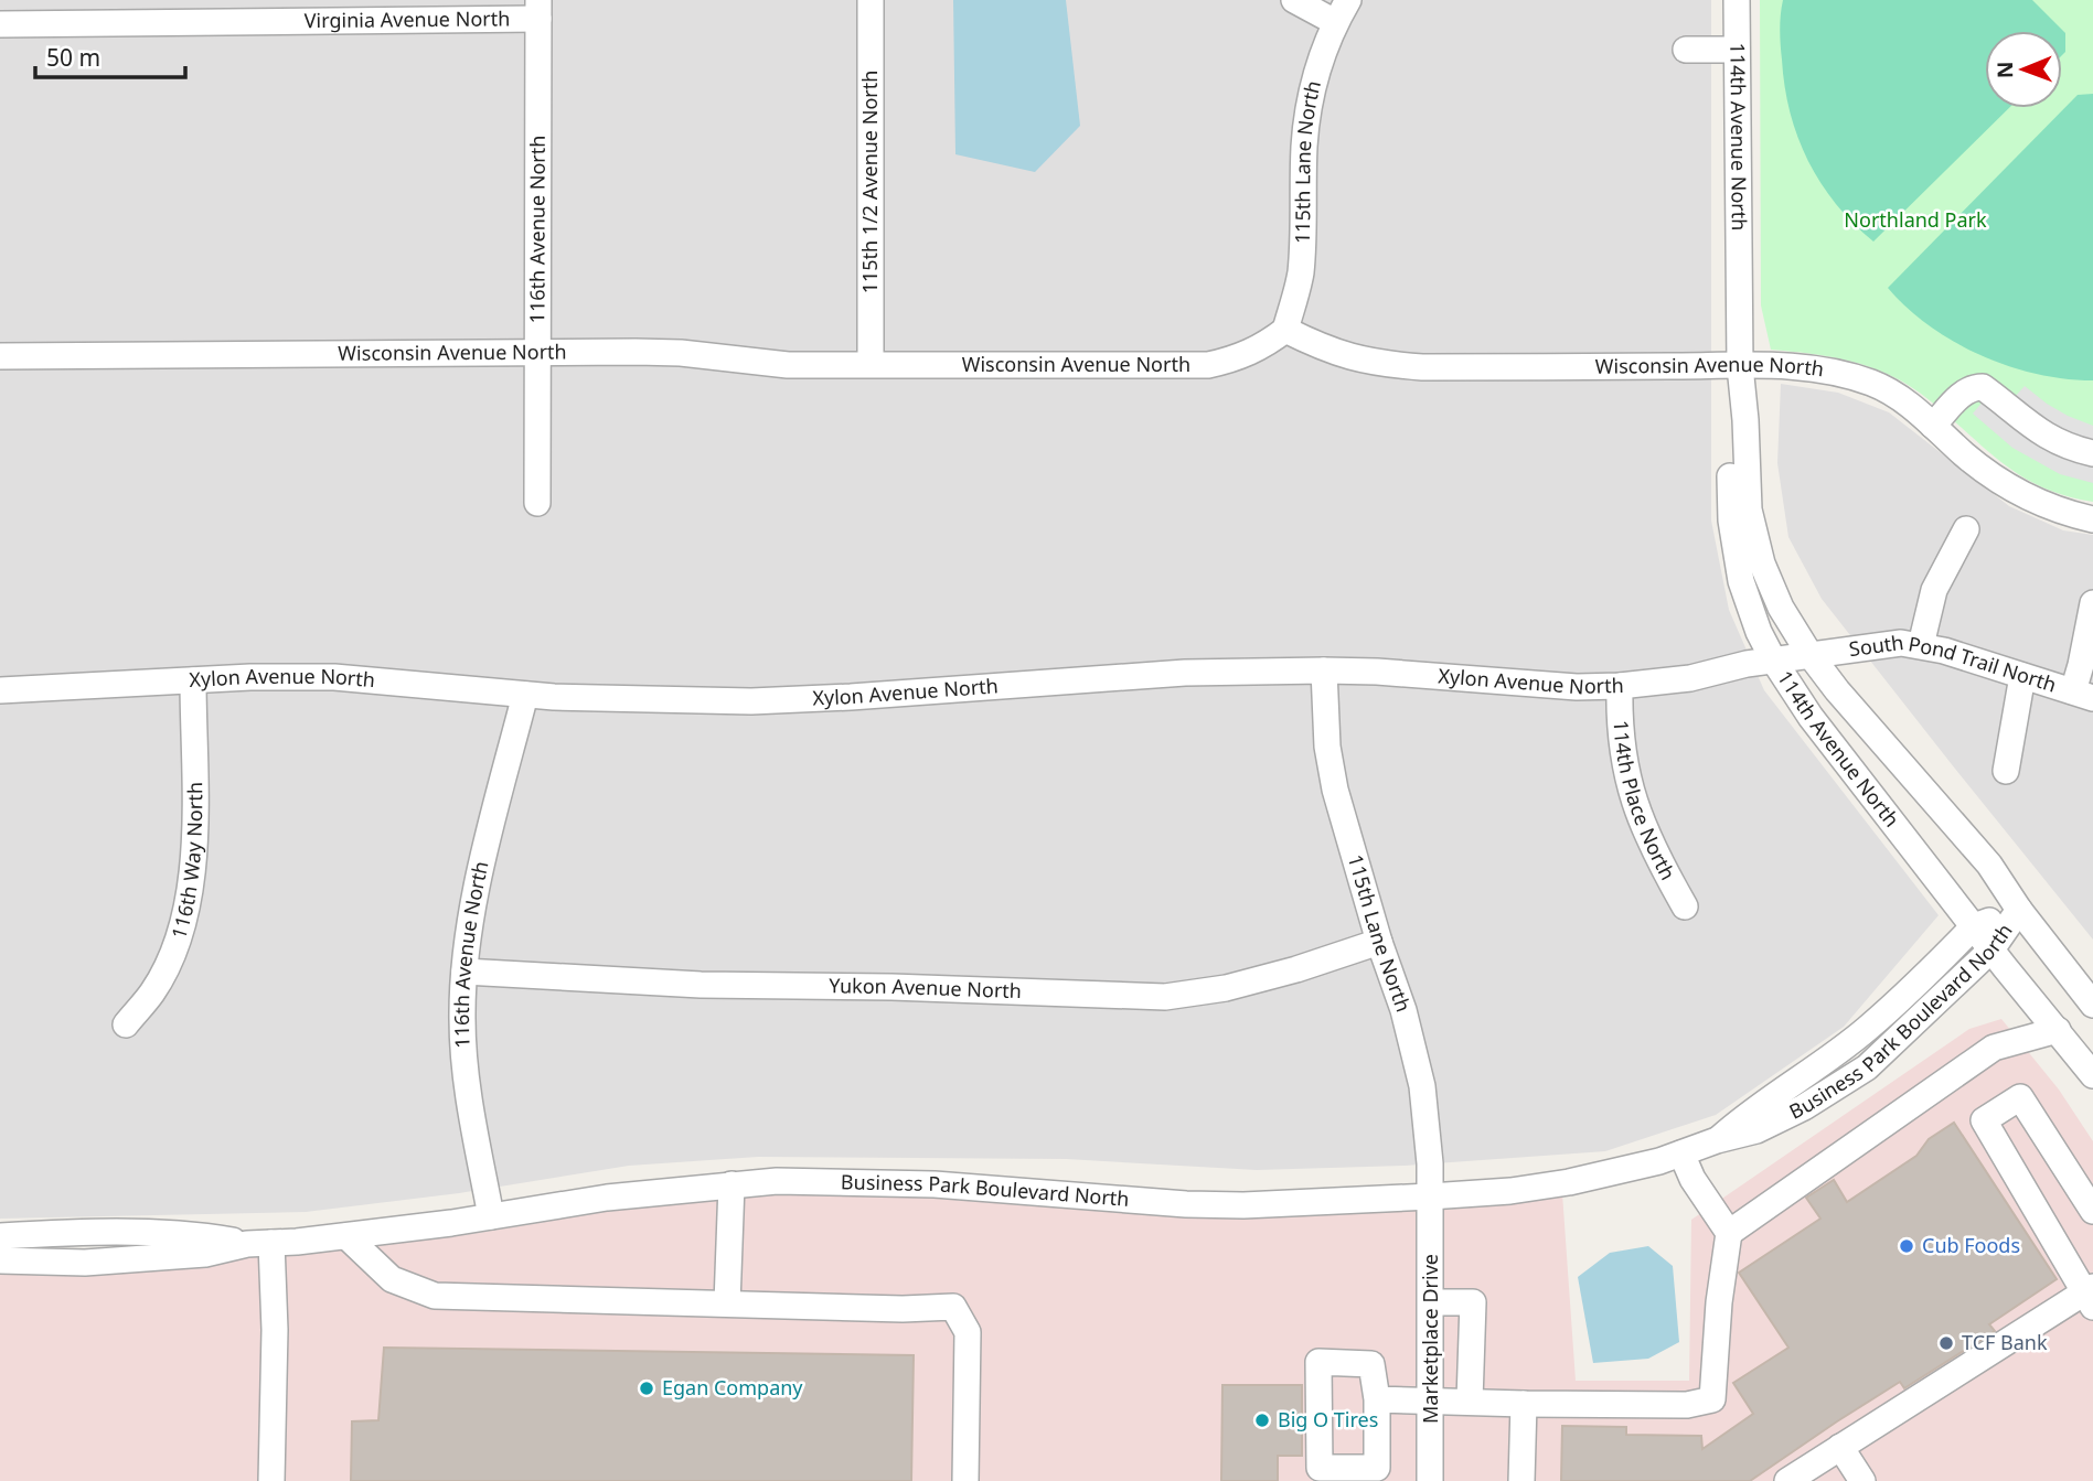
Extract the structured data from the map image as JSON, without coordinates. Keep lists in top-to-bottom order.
{
  "streets": {
    "street": [
      "Virginia Avenue North",
      "114th Avenue North",
      "115th Lane North",
      "115th 1/2 Avenue North",
      "116th Avenue North",
      "Wisconsin Avenue North",
      "South Pond Trail North",
      "Xylon Avenue North",
      "114th Place North",
      "116th Way North",
      "Yukon Avenue North",
      "Business Park Boulevard North",
      "Marketplace Drive"
    ]
  },
  "crossings": [
    ["Virginia Avenue North", "116th Avenue North"],
    ["114th Avenue North", "Wisconsin Avenue North"],
    ["114th Avenue North", "South Pond Trail North"],
    ["114th Avenue North", "Xylon Avenue North"],
    ["114th Avenue North", "Business Park Boulevard North"],
    ["115th Lane North", "Wisconsin Avenue North"],
    ["115th Lane North", "Xylon Avenue North"],
    ["115th Lane North", "Yukon Avenue North"],
    ["115th Lane North", "Business Park Boulevard North"],
    ["115th Lane North", "Marketplace Drive"],
    ["115th 1/2 Avenue North", "Wisconsin Avenue North"],
    ["116th Avenue North", "Wisconsin Avenue North"],
    ["116th Avenue North", "Xylon Avenue North"],
    ["116th Avenue North", "Yukon Avenue North"],
    ["116th Avenue North", "Business Park Boulevard North"],
    ["South Pond Trail North", "Xylon Avenue North"],
    ["Xylon Avenue North", "114th Place North"],
    ["Xylon Avenue North", "116th Way North"],
    ["Business Park Boulevard North", "Marketplace Drive"]
  ],
  "parks": ["Northland Park"],
  "places": [
    "Cub Foods",
    "TCF Bank",
    "Egan Company",
    "Big O Tires"
  ],
  "scale_bar": "50 m",
  "north": "left"
}
